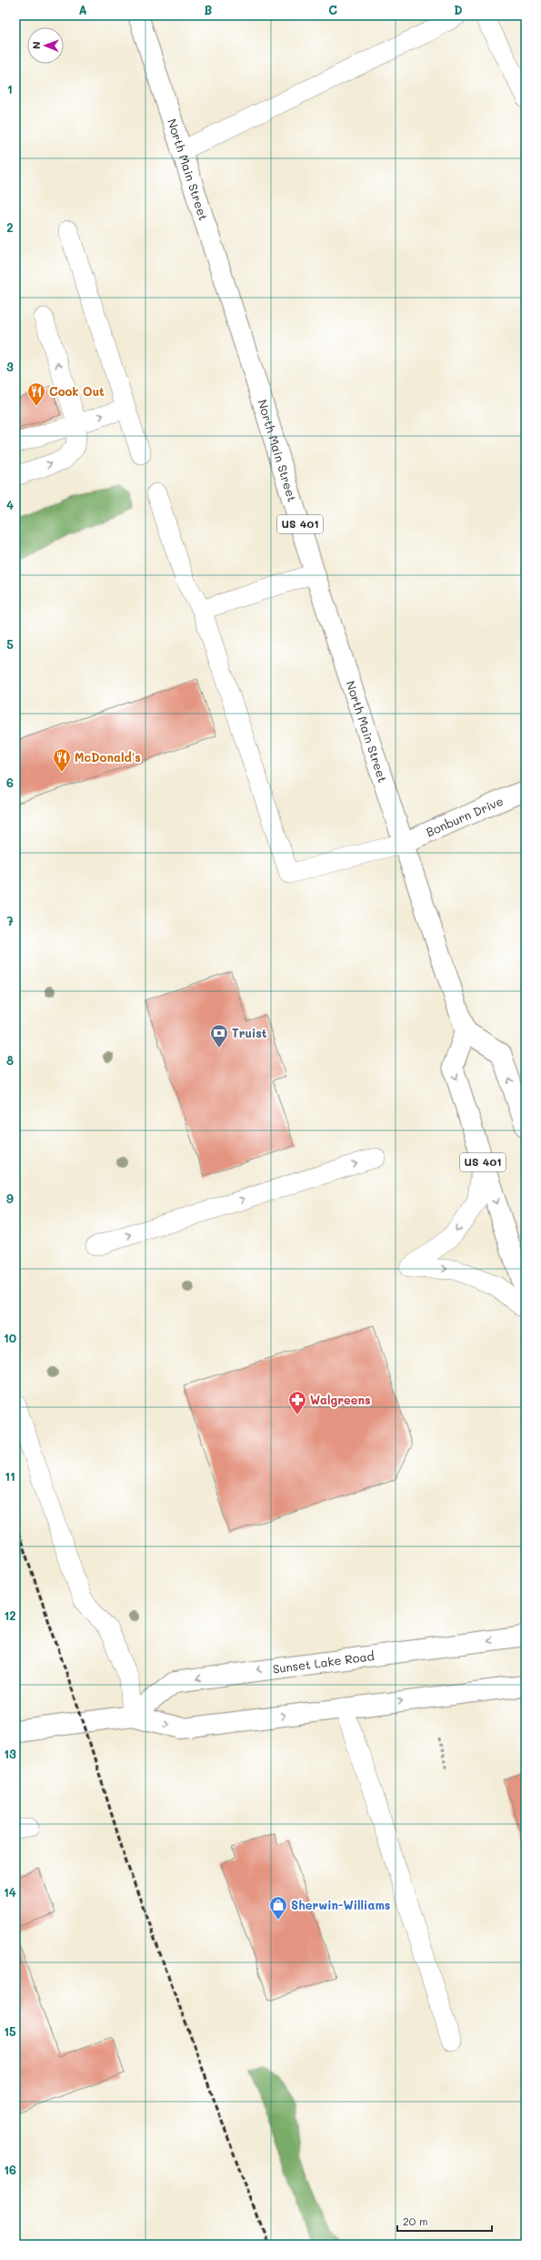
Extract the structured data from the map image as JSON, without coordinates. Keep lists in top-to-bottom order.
{
  "streets": {
    "main road": [
      "North Main Street",
      "US 401",
      "Bonburn Drive",
      "Sunset Lake Road"
    ]
  },
  "crossings": [
    ["North Main Street", "US 401"],
    ["North Main Street", "Bonburn Drive"]
  ],
  "places": {
    "restaurant": ["Cook Out", "McDonald's"],
    "bank": ["Truist"],
    "pharmacy": ["Walgreens"],
    "shop": ["Sherwin-Williams"]
  },
  "scale_bar": "20 m",
  "north": "left",
  "grid": {
    "columns": [
      "A",
      "B",
      "C",
      "D"
    ],
    "rows": [
      "1",
      "2",
      "3",
      "4",
      "5",
      "6",
      "7",
      "8",
      "9",
      "10",
      "11",
      "12",
      "13",
      "14",
      "15",
      "16"
    ]
  }
}
